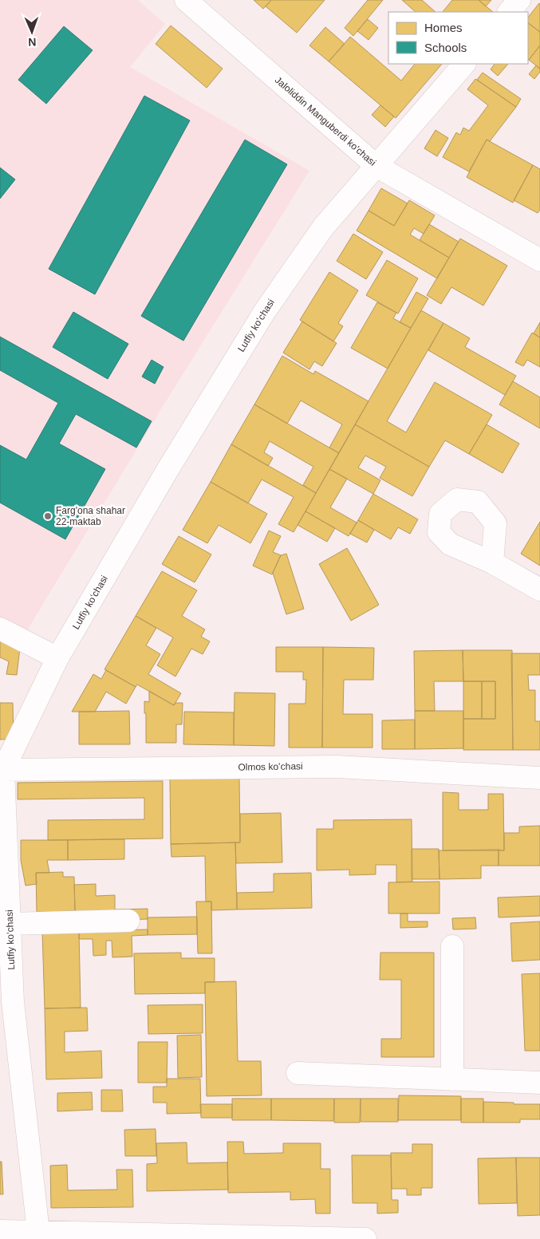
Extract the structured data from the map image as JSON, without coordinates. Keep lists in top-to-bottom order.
{
  "streets": {
    "street": ["Jaloliddin Manguberdi ko'chasi", "Lutfiy koʻchasi", "Olmos koʻchasi"]
  },
  "crossings": [
    ["Jaloliddin Manguberdi ko'chasi", "Lutfiy koʻchasi"],
    ["Lutfiy koʻchasi", "Olmos koʻchasi"]
  ],
  "places": ["Farg'ona shahar 22-maktab"],
  "legend": ["Homes", "Schools"],
  "north": "bottom"
}
